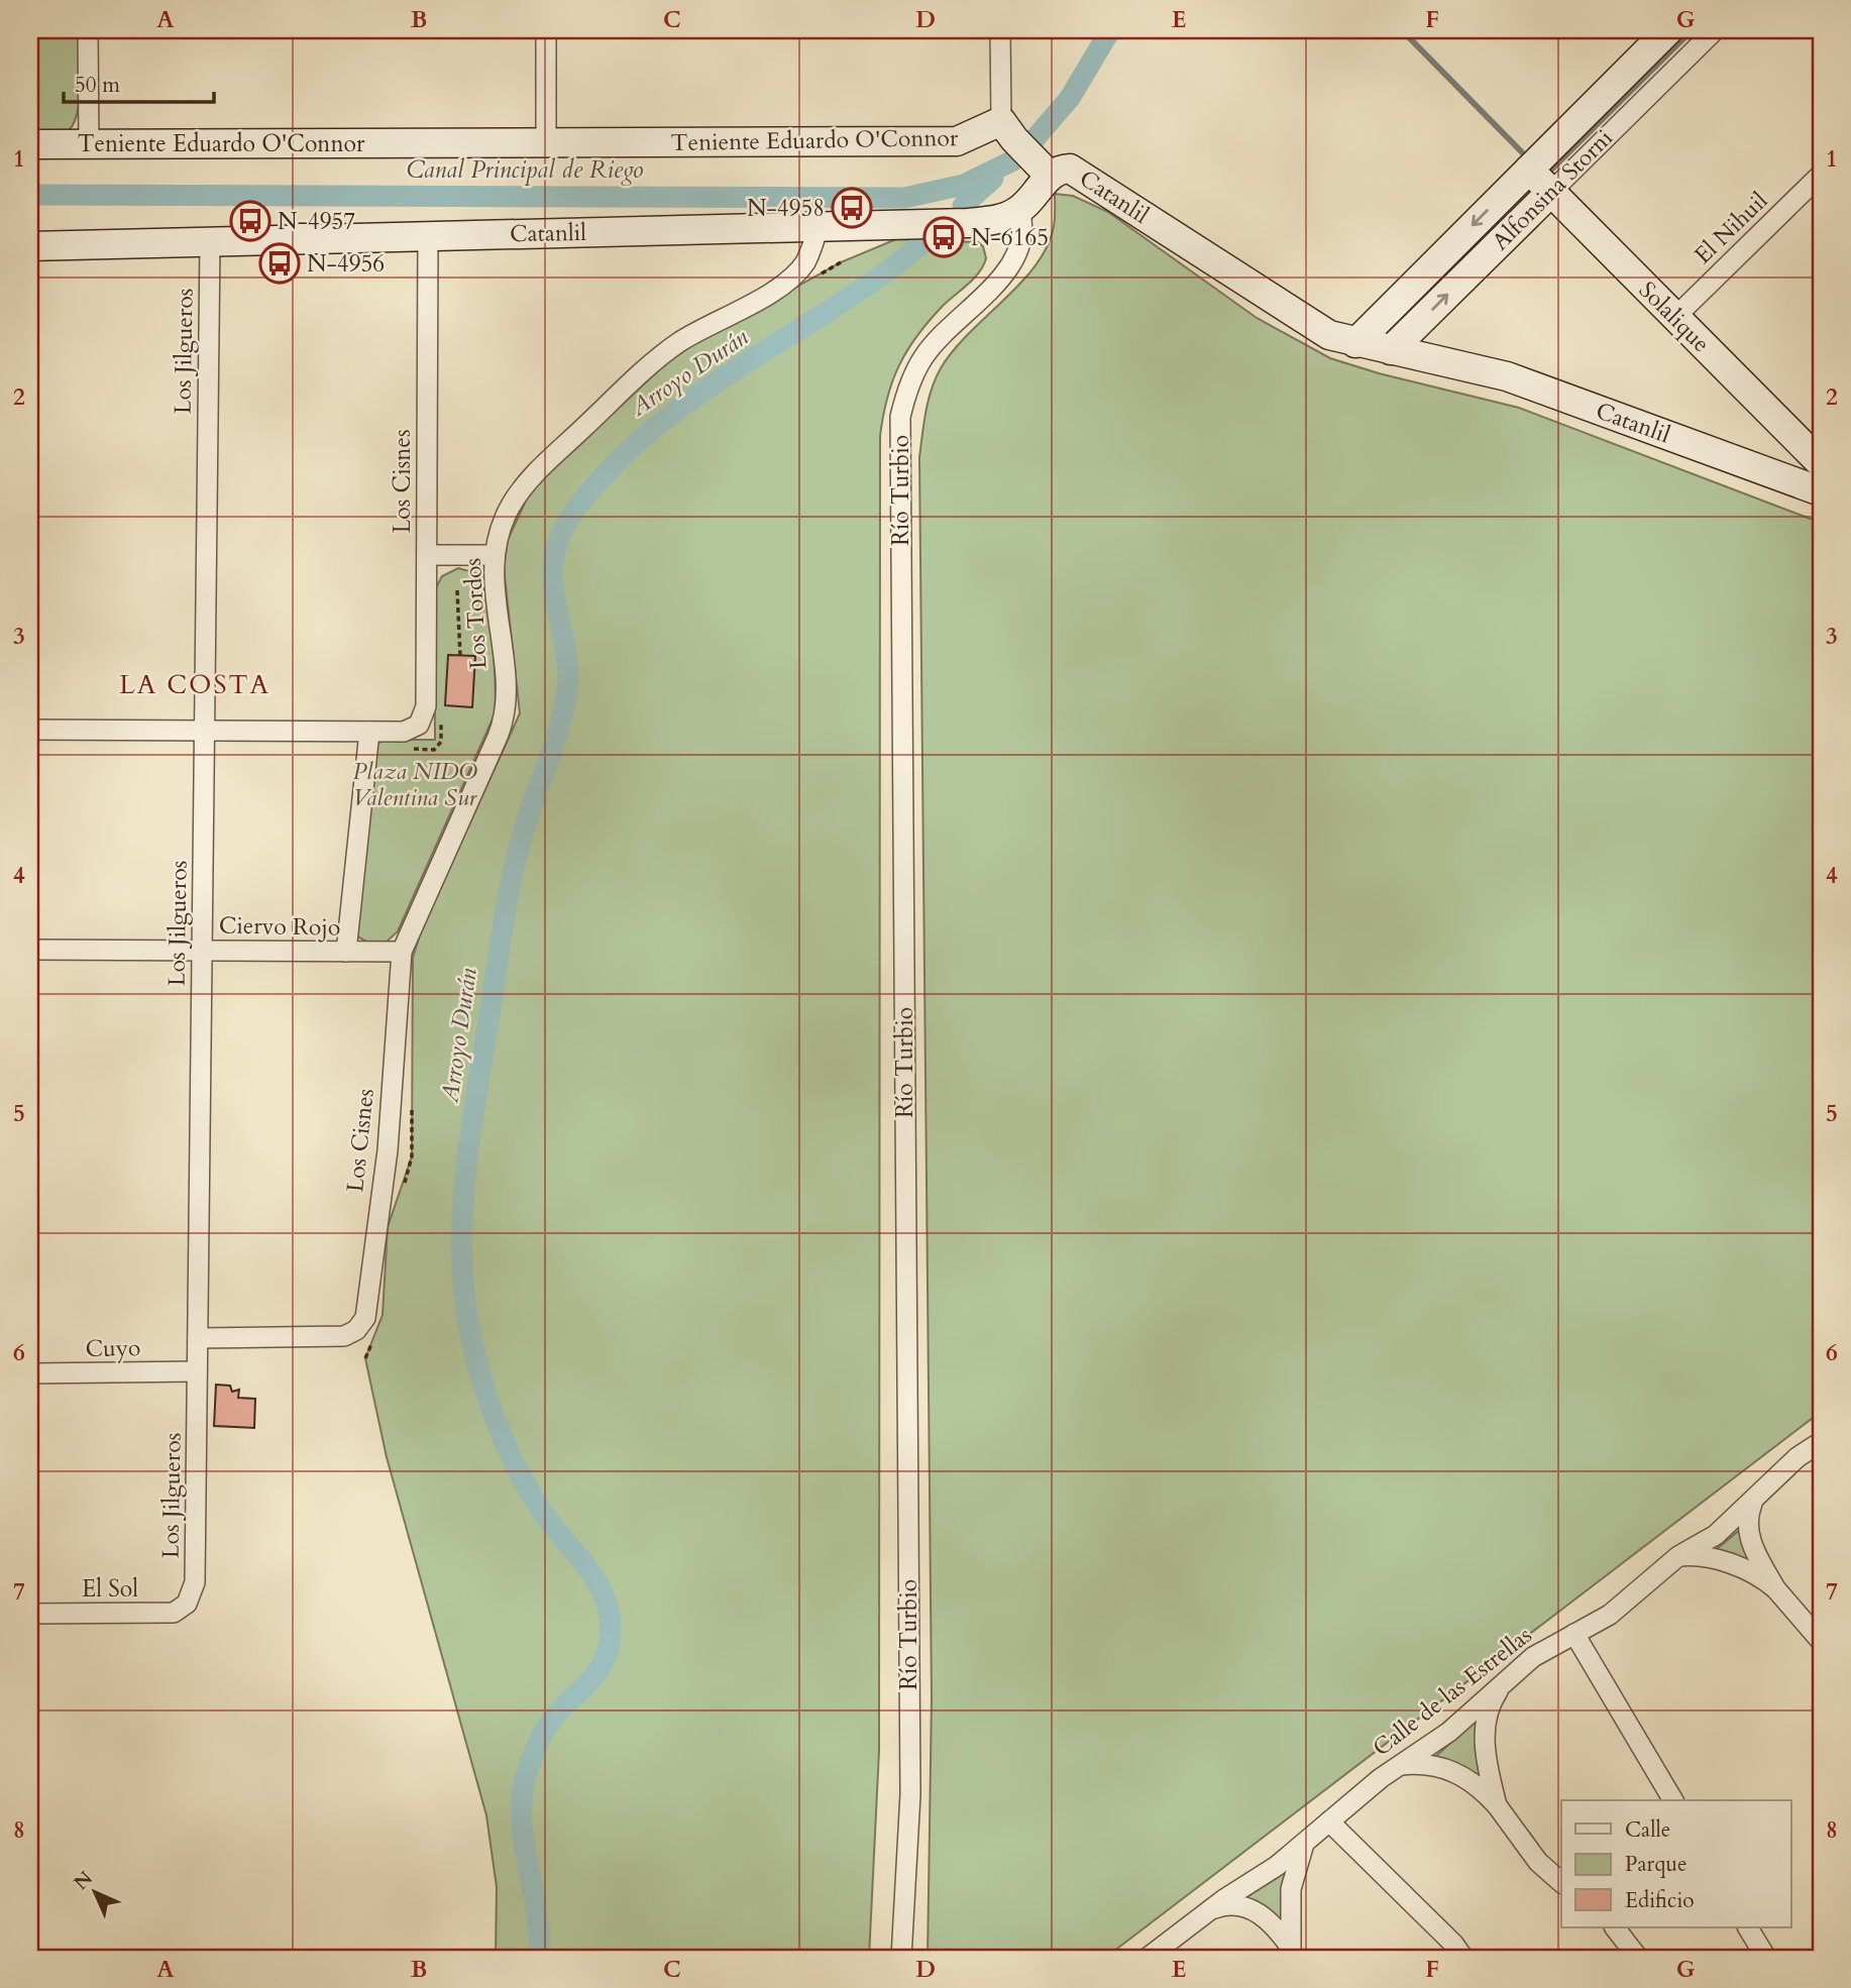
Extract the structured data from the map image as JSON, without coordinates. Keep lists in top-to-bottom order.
{
  "streets": {
    "street": [
      "Teniente Eduardo O'Connor",
      "Alfonsina Storni",
      "Catanlil",
      "El Nihuil",
      "Solalique",
      "Los Jilgueros",
      "Los Cisnes",
      "Río Turbio",
      "Los Tordos",
      "Ciervo Rojo",
      "Cuyo",
      "El Sol",
      "Calle de las Estrellas"
    ]
  },
  "crossings": [
    ["Alfonsina Storni", "Catanlil"],
    ["Alfonsina Storni", "Solalique"],
    ["Catanlil", "Los Jilgueros"],
    ["Catanlil", "Los Cisnes"],
    ["Catanlil", "Río Turbio"],
    ["Catanlil", "Los Tordos"],
    ["El Nihuil", "Solalique"],
    ["Los Jilgueros", "Ciervo Rojo"],
    ["Los Jilgueros", "Cuyo"],
    ["Los Jilgueros", "El Sol"],
    ["Los Cisnes", "Los Tordos"],
    ["Los Cisnes", "Ciervo Rojo"],
    ["Los Tordos", "Ciervo Rojo"]
  ],
  "districts": ["LA COSTA"],
  "water": ["Canal Principal de Riego", "Arroyo Durán"],
  "parks": ["Plaza NIDO Valentina Sur"],
  "places": {
    "bus stop": [
      "N-4958",
      "N-4957",
      "N-6165",
      "N-4956"
    ]
  },
  "legend": ["Calle", "Parque", "Edificio"],
  "scale_bar": "50 m",
  "north": "top left",
  "grid": {
    "columns": [
      "A",
      "B",
      "C",
      "D",
      "E",
      "F",
      "G"
    ],
    "rows": [
      "1",
      "2",
      "3",
      "4",
      "5",
      "6",
      "7",
      "8"
    ]
  }
}
